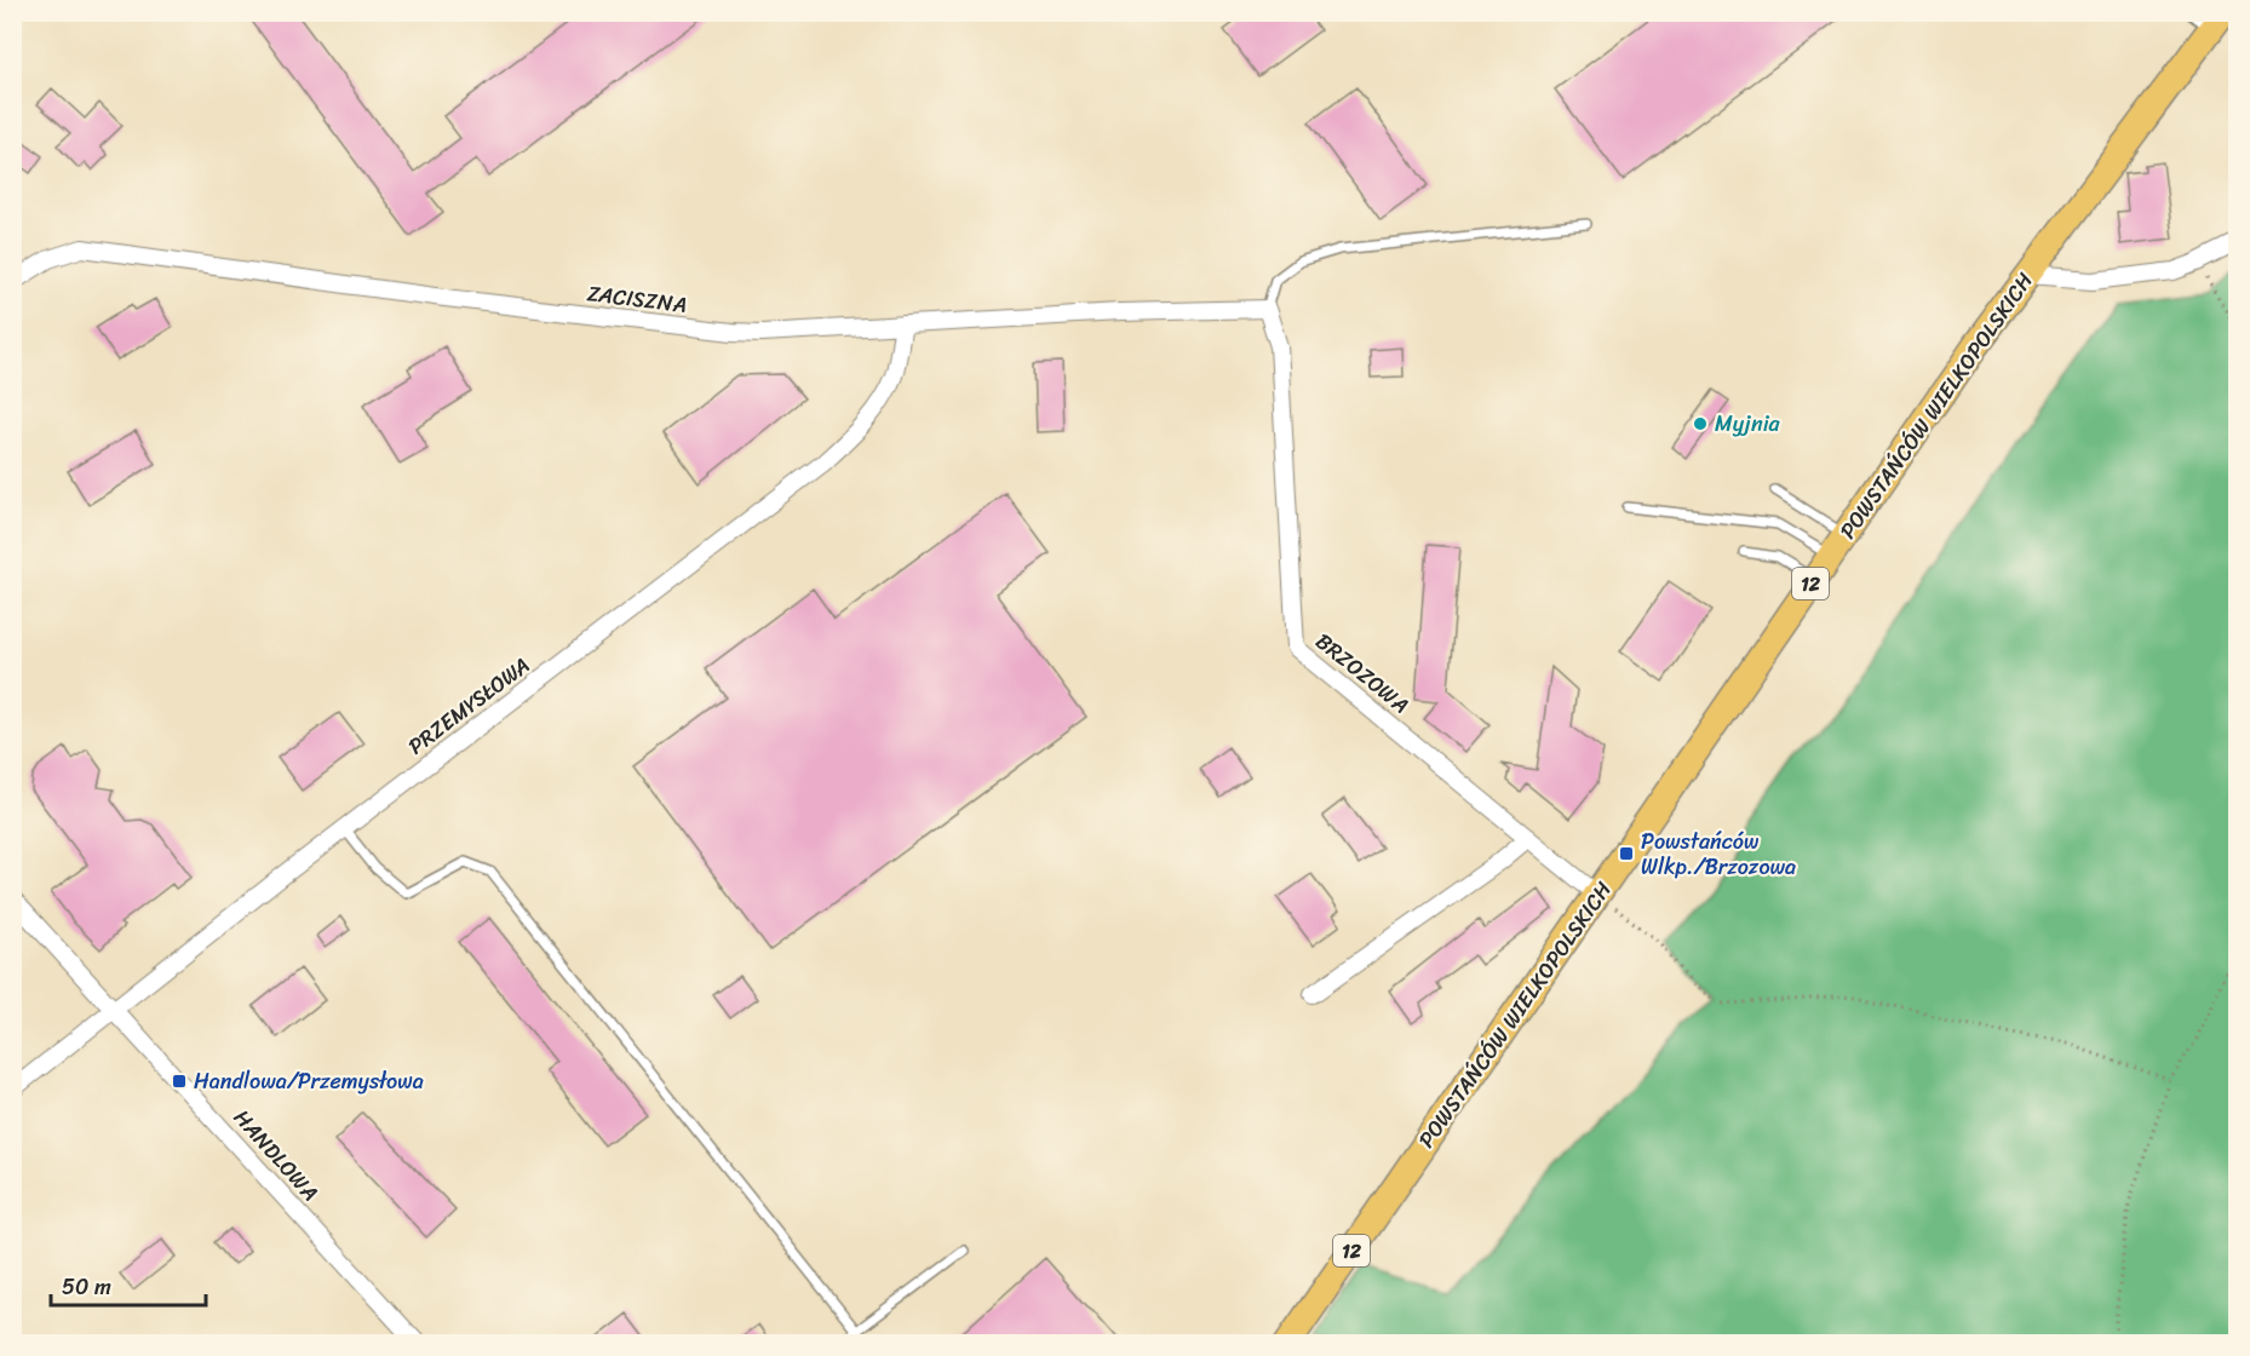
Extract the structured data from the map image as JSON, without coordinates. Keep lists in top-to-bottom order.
{
  "streets": {
    "main road": ["POWSTAŃCÓW WIELKOPOLSKICH", "12"],
    "street": [
      "ZACISZNA",
      "BRZOZOWA",
      "PRZEMYSŁOWA",
      "HANDLOWA"
    ]
  },
  "crossings": [
    ["ZACISZNA", "BRZOZOWA"],
    ["ZACISZNA", "PRZEMYSŁOWA"],
    ["POWSTAŃCÓW WIELKOPOLSKICH", "BRZOZOWA"],
    ["PRZEMYSŁOWA", "HANDLOWA"]
  ],
  "places": {
    "other": ["Myjnia"],
    "transit": ["Powstańców Wlkp./Brzozowa", "Handlowa/Przemysłowa"]
  },
  "scale_bar": "50 m"
}
